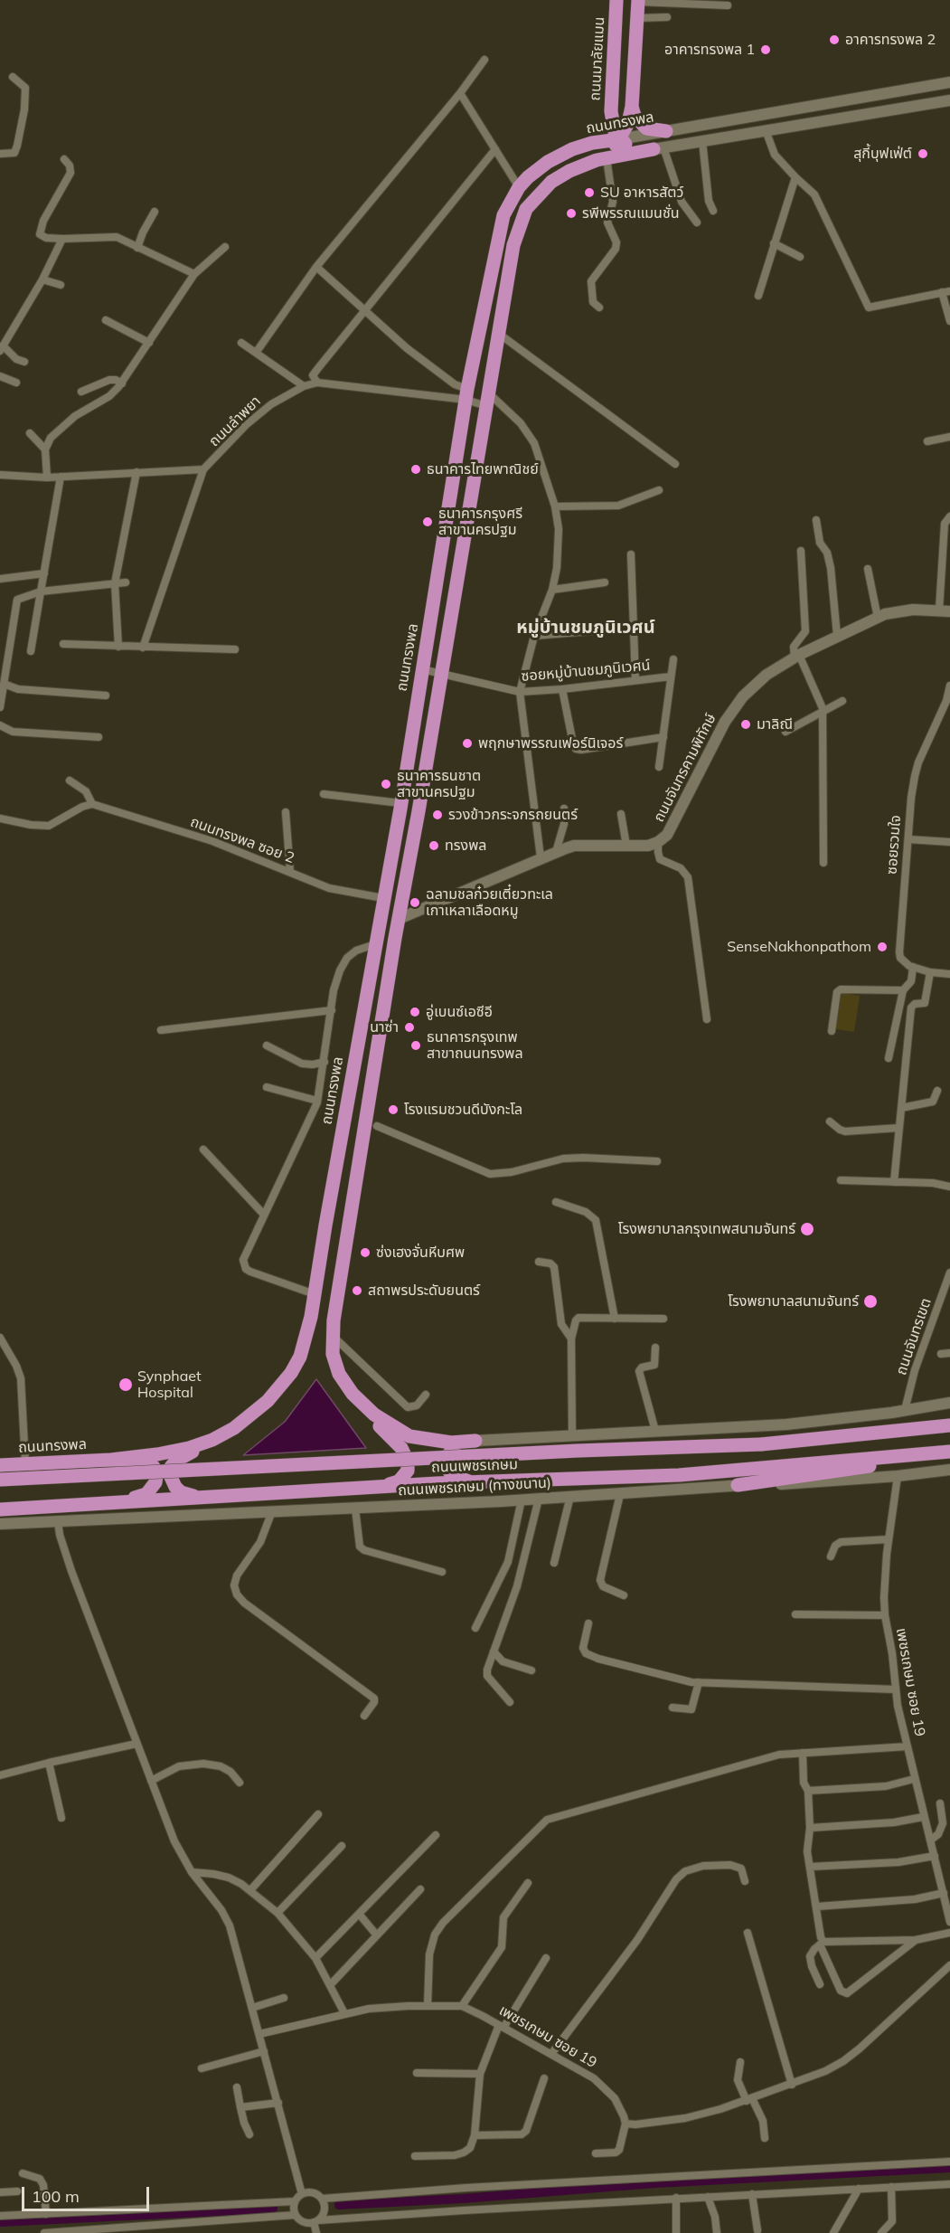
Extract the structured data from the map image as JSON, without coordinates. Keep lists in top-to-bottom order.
{
  "streets": {
    "highway": ["ถนนมาลัยแมน", "ถนนทรงพล", "ถนนเพชรเกษม"],
    "main road": ["ถนนจันทรคามพิทักษ์", "ถนนเพชรเกษม (ทางขนาน)"],
    "street": [
      "ถนนลำพยา",
      "ซอยหมู่บ้านชมภูนิเวศน์",
      "ถนนทรงพล ซอย 2",
      "ซอยรวมใจ",
      "ถนนจันทรเขต",
      "เพชรเกษม ซอย 19"
    ]
  },
  "crossings": [
    ["ถนนมาลัยแมน", "ถนนทรงพล"],
    ["ถนนทรงพล", "ถนนลำพยา"],
    ["ถนนทรงพล", "ซอยหมู่บ้านชมภูนิเวศน์"],
    ["ถนนทรงพล", "ถนนทรงพล ซอย 2"],
    ["ถนนเพชรเกษม (ทางขนาน)", "เพชรเกษม ซอย 19"]
  ],
  "districts": ["หมู่บ้านชมภูนิเวศน์"],
  "places": [
    "อาคารทรงพล 2",
    "อาคารทรงพล 1",
    "สุกี้บุฟเฟ่ต์",
    "SU อาหารสัตว์",
    "รพีพรรณแมนชั่น",
    "ธนาคารไทยพาณิชย์",
    "ธนาคารกรุงศรี สาขานครปฐม",
    "มาลิณี",
    "พฤกษาพรรณเฟอร์นิเจอร์",
    "ธนาคารธนชาต สาขานครปฐม",
    "รวงข้าวกระจกรถยนตร์",
    "ทรงพล",
    "ฉลามชลก๋วยเตี๋ยวทะเล เกาเหลาเลือดหมู",
    "SenseNakhonpathom",
    "อู่เบนซ์เอซีอี",
    "นาซ่า",
    "ธนาคารกรุงเทพ สาขาถนนทรงพล",
    "โรงแรมชวนดีบังกะโล",
    "โรงพยาบาลกรุงเทพสนามจันทร์",
    "ซ่งเฮงจั่นหีบศพ",
    "สถาพรประดับยนตร์",
    "โรงพยาบาลสนามจันทร์",
    "Synphaet Hospital"
  ],
  "scale_bar": "100 m"
}
